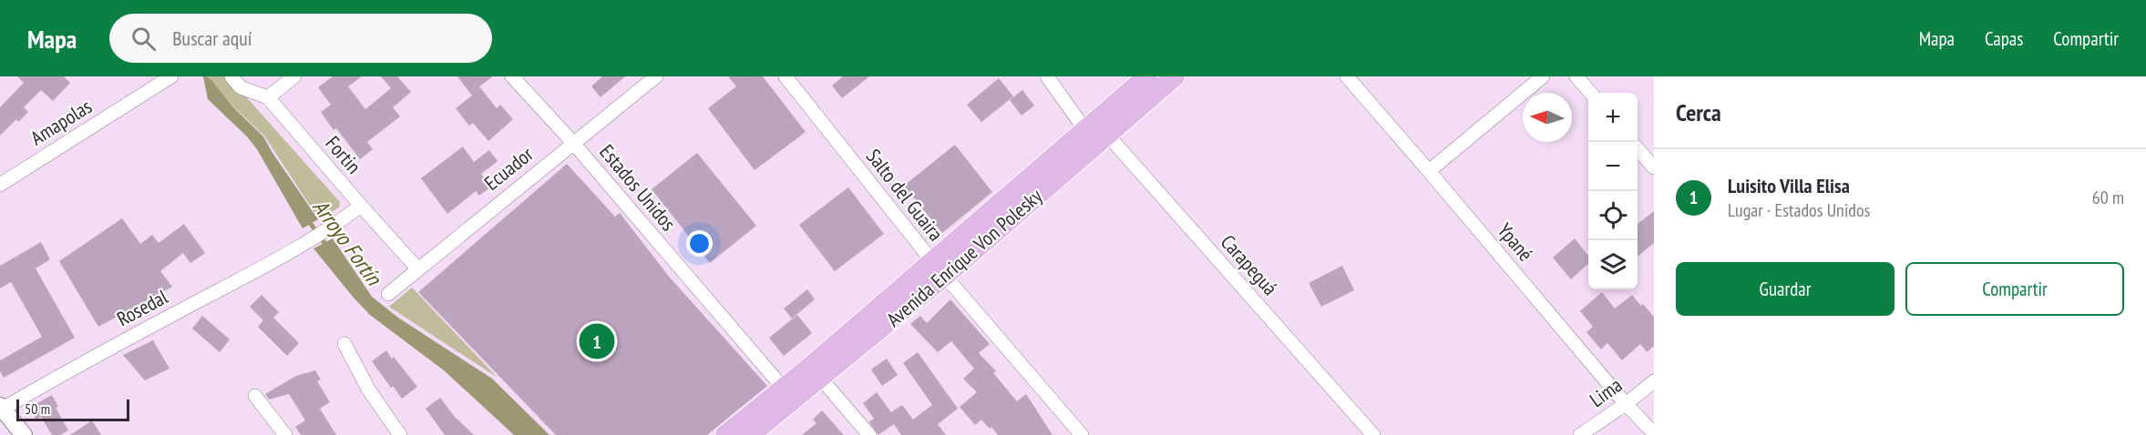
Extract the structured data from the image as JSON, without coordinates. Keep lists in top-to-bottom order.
{
  "streets": {
    "main road": ["Avenida Enrique Von Polesky"],
    "street": [
      "Amapolas",
      "Fortin",
      "Ecuador",
      "Estados Unidos",
      "Salto del Guaira",
      "Ypané",
      "Carapeguá",
      "Rosedal",
      "Lima"
    ]
  },
  "crossings": [
    ["Fortin", "Ecuador"],
    ["Fortin", "Rosedal"],
    ["Ecuador", "Estados Unidos"],
    ["Estados Unidos", "Avenida Enrique Von Polesky"],
    ["Salto del Guaira", "Avenida Enrique Von Polesky"],
    ["Ypané", "Lima"],
    ["Avenida Enrique Von Polesky", "Carapeguá"]
  ],
  "water": ["Arroyo Fortín"],
  "scale_bar": "50 m",
  "north": "left",
  "page": {
    "header": "Mapa",
    "search": "Buscar aquí",
    "nav": ["Mapa", "Capas", "Compartir"],
    "heading": "Cerca",
    "map_buttons": ["+", "−"],
    "list": [
      {
        "mark": "1",
        "name": "Luisito Villa Elisa",
        "note": "Lugar · Estados Unidos",
        "value": "60 m"
      }
    ],
    "buttons": ["Guardar", "Compartir"],
    "pins": "1",
    "scale": "50 m"
  }
}
